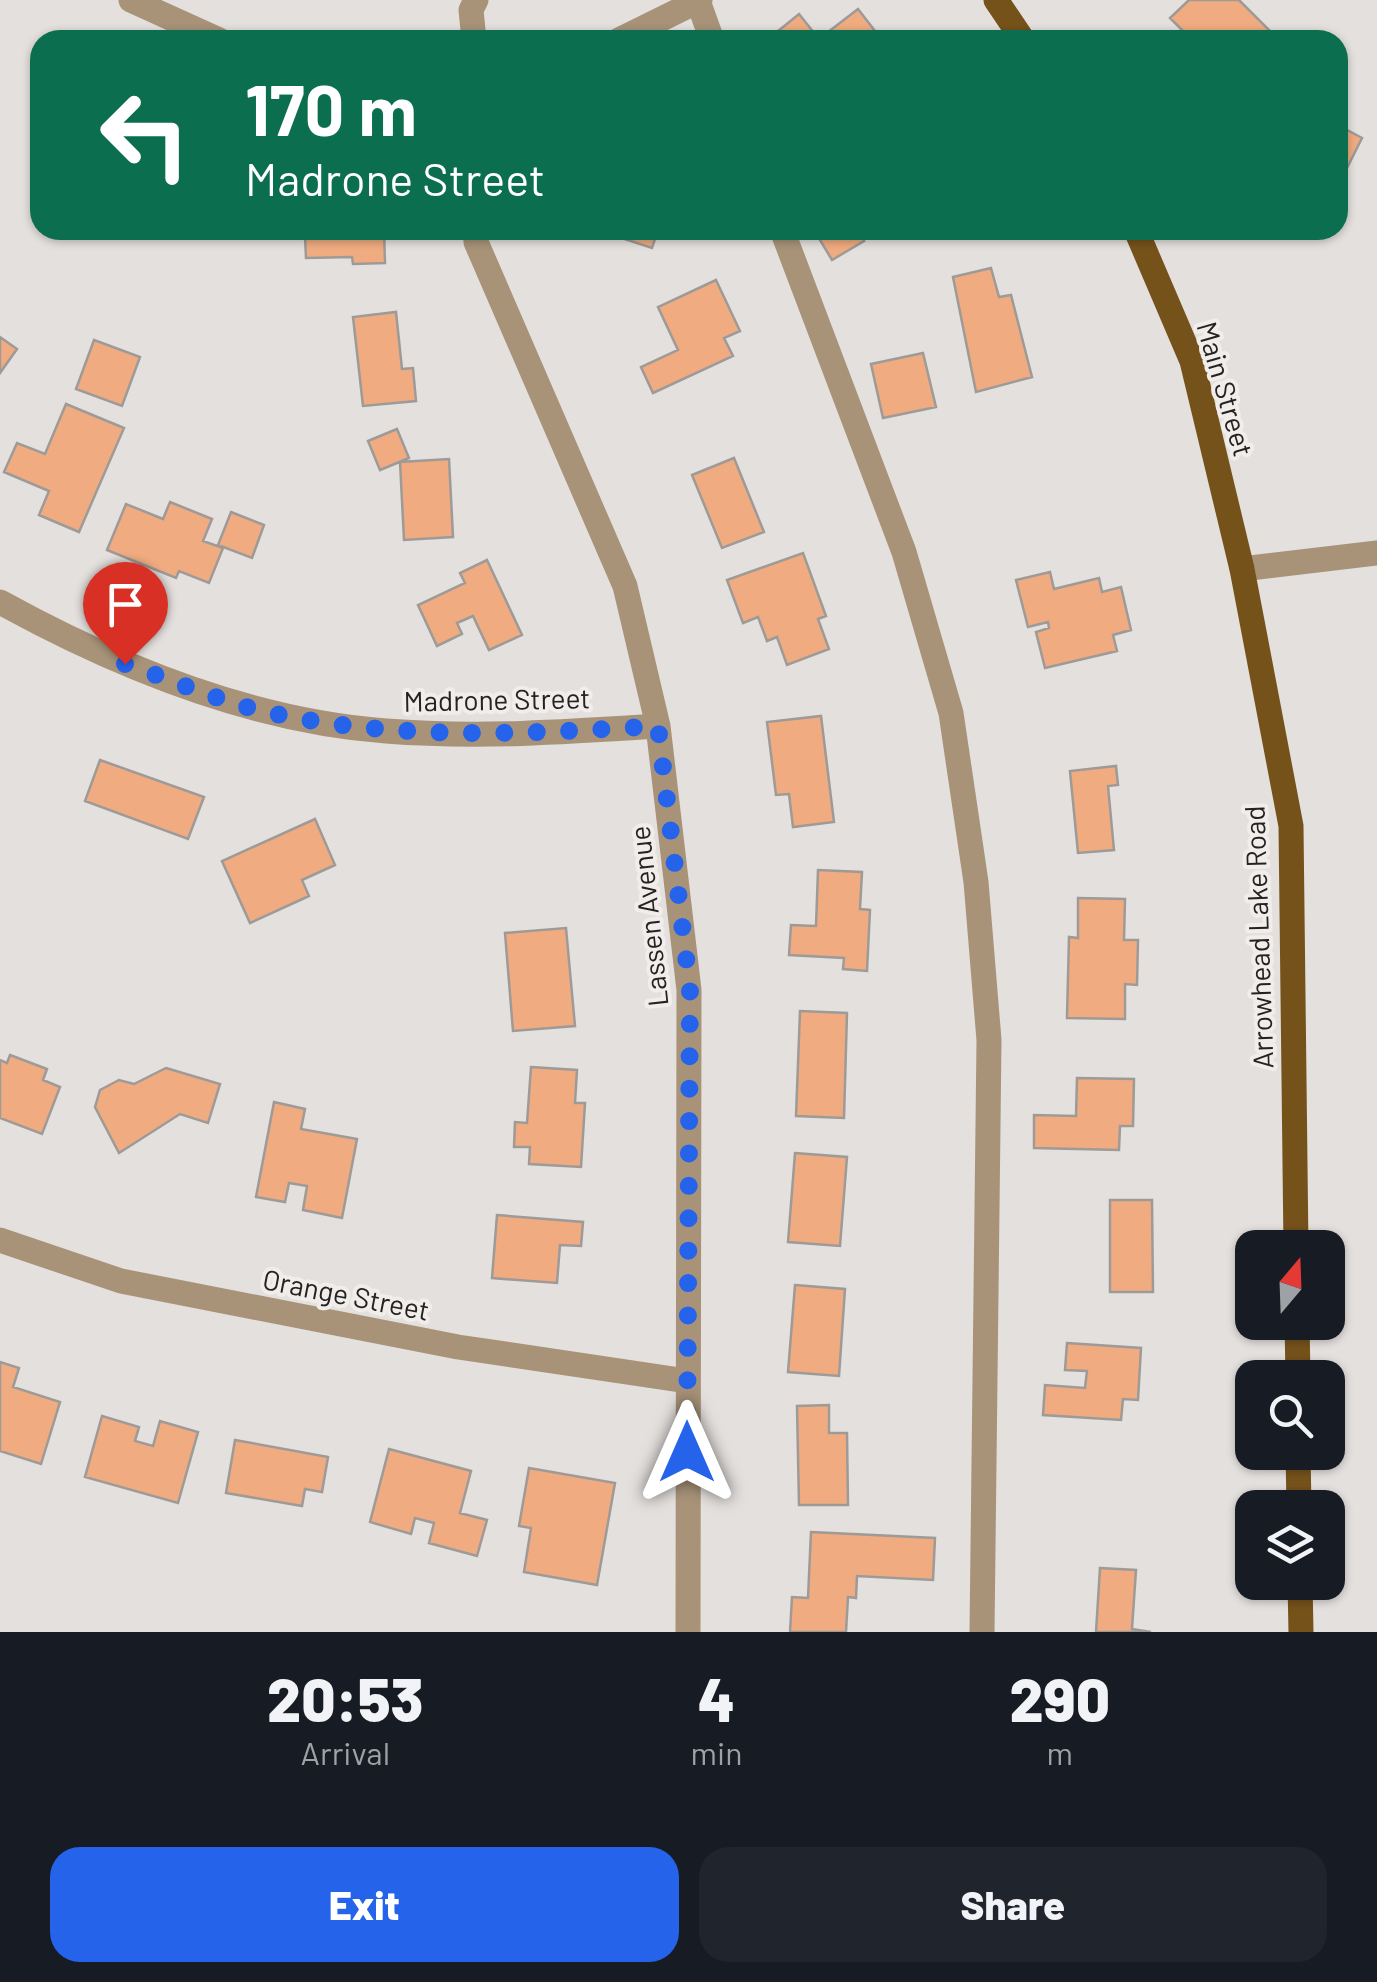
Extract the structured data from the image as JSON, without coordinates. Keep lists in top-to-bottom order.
{
  "streets": {
    "main road": ["Main Street", "Arrowhead Lake Road"],
    "street": ["Madrone Street", "Lassen Avenue", "Orange Street"]
  },
  "crossings": [
    ["Main Street", "Arrowhead Lake Road"],
    ["Madrone Street", "Lassen Avenue"],
    ["Lassen Avenue", "Orange Street"]
  ],
  "north": "top",
  "page": {
    "turn": ["170 m", "Madrone Street"],
    "eta": [
      "20:53",
      "Arrival",
      "4",
      "min",
      "290",
      "m"
    ],
    "buttons": ["Exit", "Share"]
  }
}
